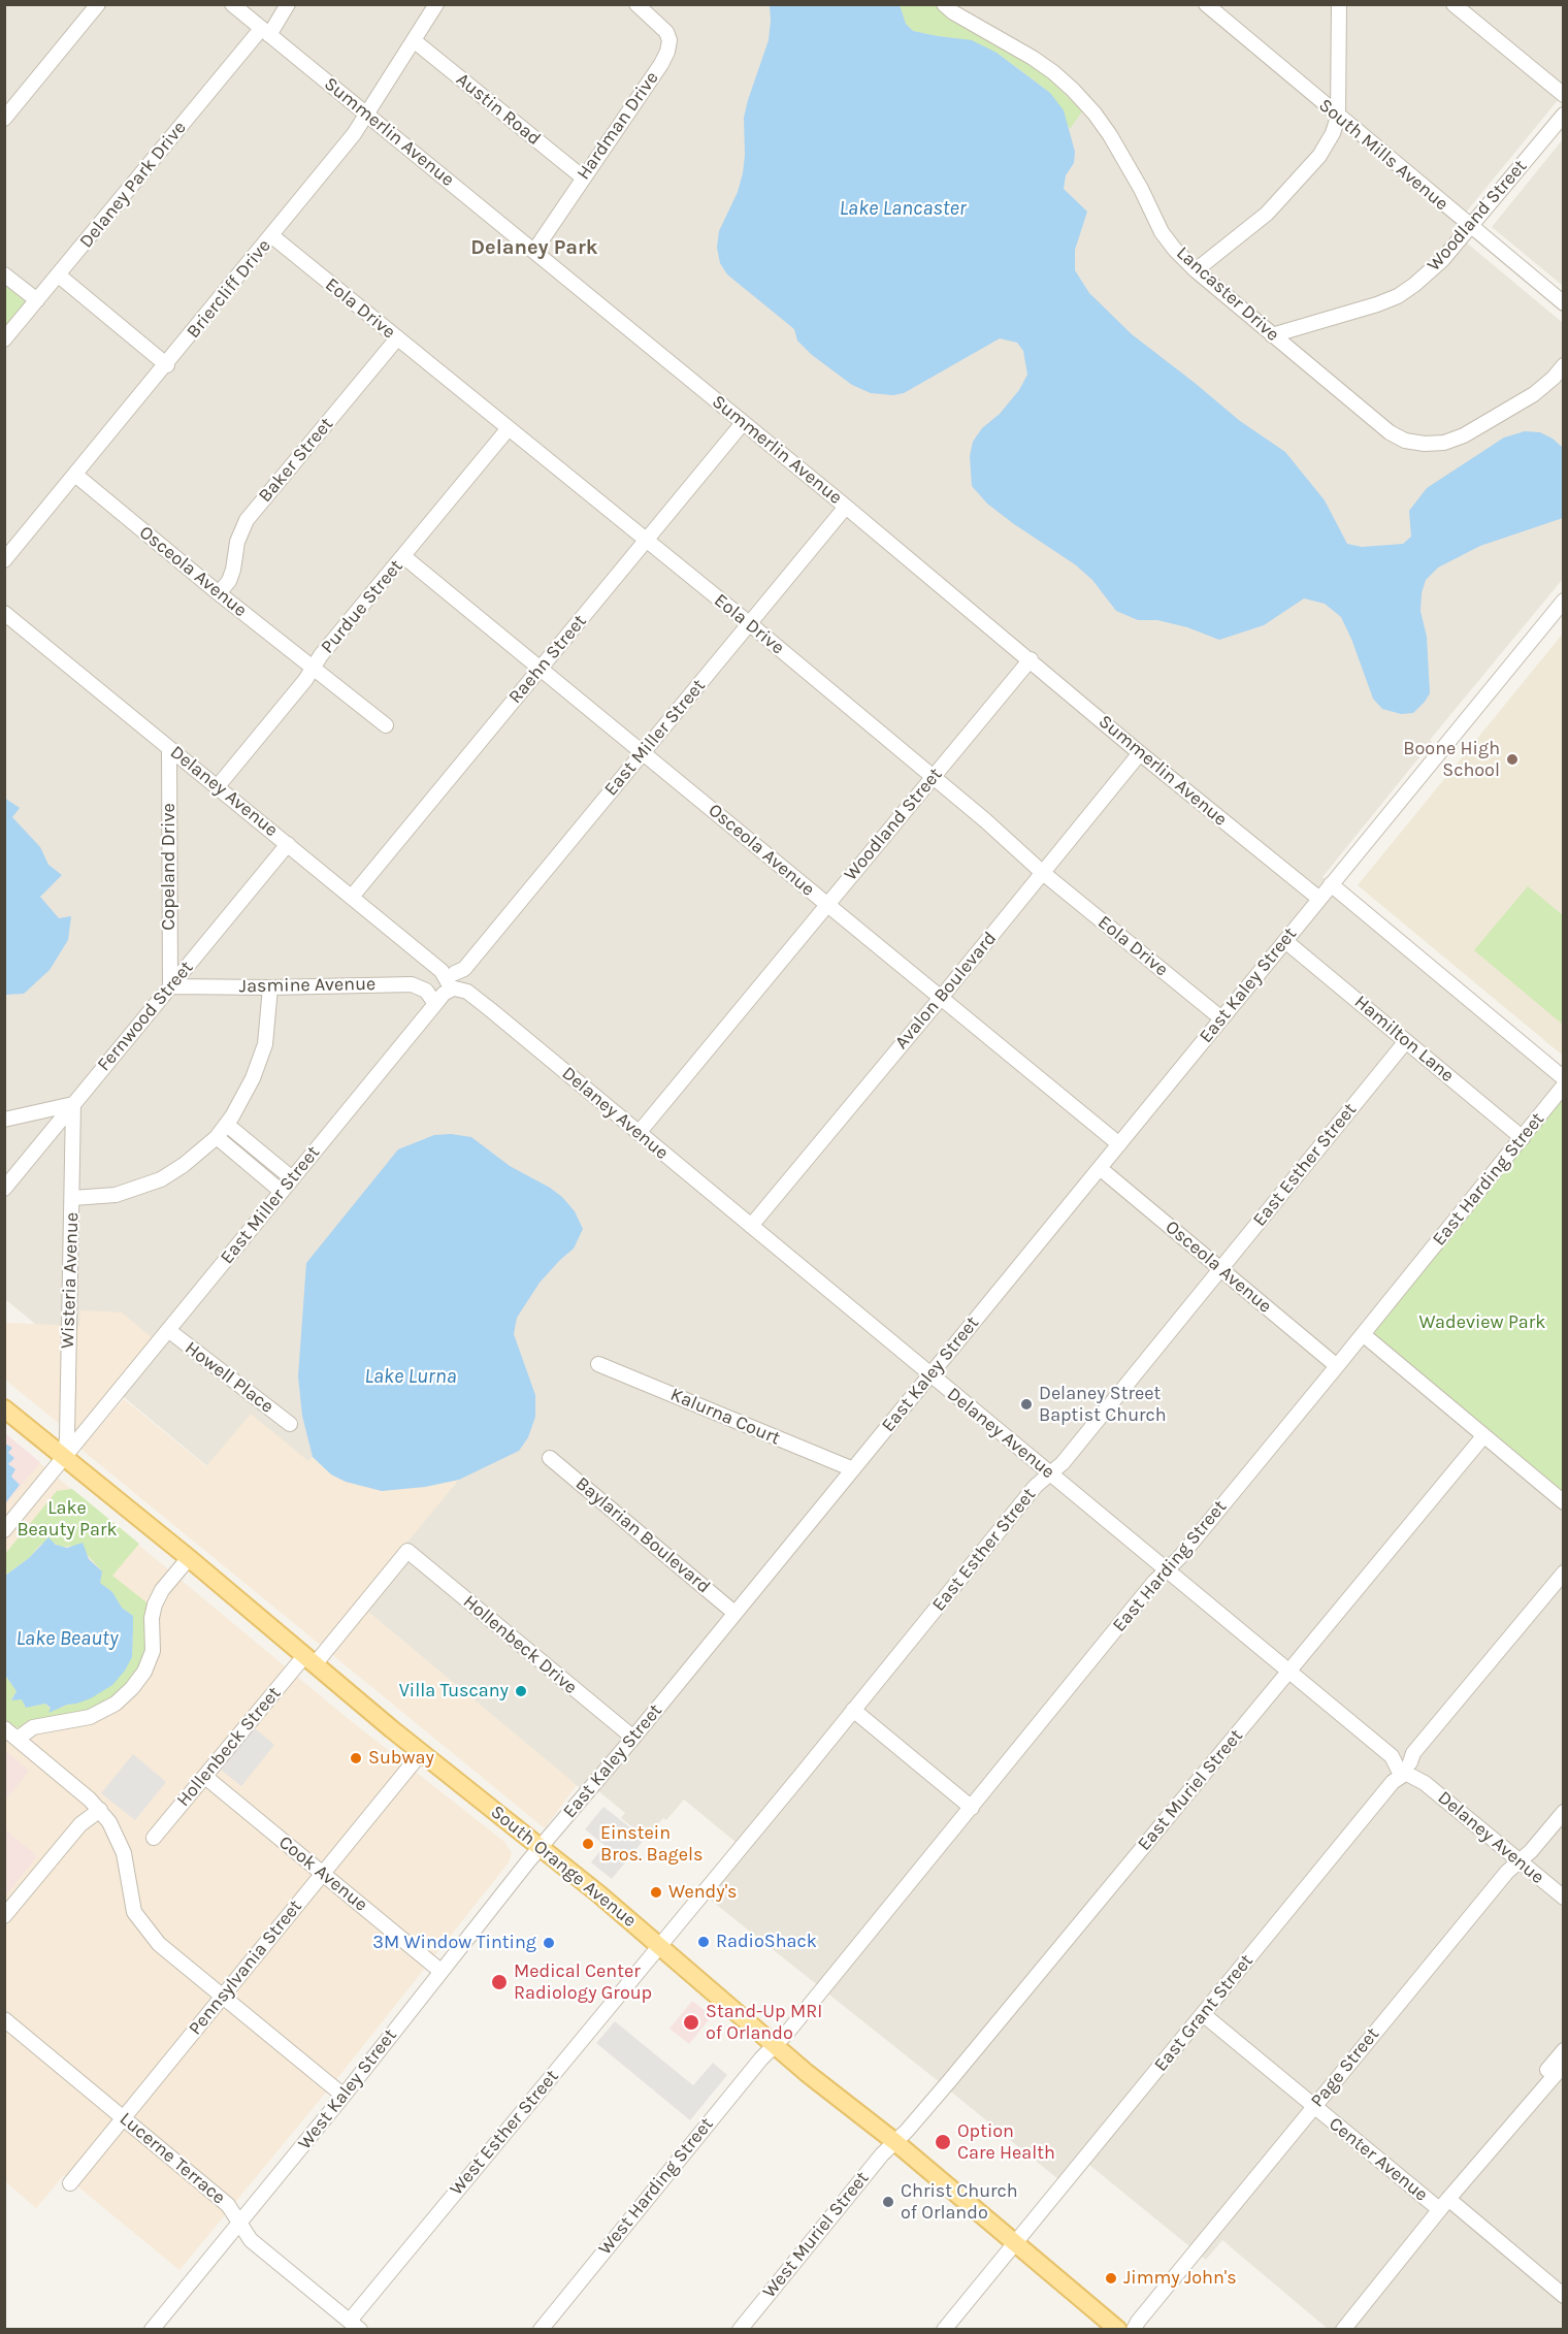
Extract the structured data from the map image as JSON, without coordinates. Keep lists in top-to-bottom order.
{
  "streets": {
    "main road": ["South Orange Avenue"],
    "street": [
      "Austin Road",
      "Hardman Drive",
      "Summerlin Avenue",
      "South Mills Avenue",
      "Delaney Park Drive",
      "Woodland Street",
      "Briercliff Drive",
      "Lancaster Drive",
      "Eola Drive",
      "Baker Street",
      "Osceola Avenue",
      "Purdue Street",
      "Raehn Street",
      "East Miller Street",
      "Delaney Avenue",
      "Copeland Drive",
      "Jasmine Avenue",
      "East Kaley Street",
      "Avalon Boulevard",
      "Fernwood Street",
      "Hamilton Lane",
      "East Esther Street",
      "East Harding Street",
      "Wisteria Avenue",
      "Howell Place",
      "Kalurna Court",
      "Baylarian Boulevard",
      "Hollenbeck Drive",
      "Hollenbeck Street",
      "East Muriel Street",
      "Cook Avenue",
      "Pennsylvania Street",
      "East Grant Street",
      "Page Street",
      "West Kaley Street",
      "West Esther Street",
      "Lucerne Terrace",
      "Center Avenue",
      "West Harding Street",
      "West Muriel Street"
    ]
  },
  "crossings": [
    ["Austin Road", "Hardman Drive"],
    ["Austin Road", "Briercliff Drive"],
    ["Hardman Drive", "Summerlin Avenue"],
    ["Summerlin Avenue", "Delaney Park Drive"],
    ["Summerlin Avenue", "Woodland Street"],
    ["Summerlin Avenue", "Briercliff Drive"],
    ["Summerlin Avenue", "Raehn Street"],
    ["Summerlin Avenue", "East Miller Street"],
    ["Summerlin Avenue", "East Kaley Street"],
    ["Summerlin Avenue", "Avalon Boulevard"],
    ["South Mills Avenue", "Woodland Street"],
    ["Woodland Street", "Lancaster Drive"],
    ["Woodland Street", "Eola Drive"],
    ["Woodland Street", "Osceola Avenue"],
    ["Woodland Street", "Delaney Avenue"],
    ["Briercliff Drive", "Eola Drive"],
    ["Briercliff Drive", "Osceola Avenue"],
    ["Eola Drive", "Baker Street"],
    ["Eola Drive", "Purdue Street"],
    ["Eola Drive", "Raehn Street"],
    ["Eola Drive", "East Miller Street"],
    ["Eola Drive", "East Kaley Street"],
    ["Eola Drive", "Avalon Boulevard"],
    ["Baker Street", "Osceola Avenue"],
    ["Osceola Avenue", "Purdue Street"],
    ["Osceola Avenue", "Raehn Street"],
    ["Osceola Avenue", "East Miller Street"],
    ["Osceola Avenue", "East Kaley Street"],
    ["Osceola Avenue", "Avalon Boulevard"],
    ["Osceola Avenue", "East Esther Street"],
    ["Osceola Avenue", "East Harding Street"],
    ["Purdue Street", "Delaney Avenue"],
    ["Raehn Street", "Delaney Avenue"],
    ["East Miller Street", "Delaney Avenue"],
    ["East Miller Street", "Jasmine Avenue"],
    ["East Miller Street", "Wisteria Avenue"],
    ["East Miller Street", "Howell Place"],
    ["East Miller Street", "South Orange Avenue"],
    ["Delaney Avenue", "Copeland Drive"],
    ["Delaney Avenue", "Jasmine Avenue"],
    ["Delaney Avenue", "East Kaley Street"],
    ["Delaney Avenue", "Avalon Boulevard"],
    ["Delaney Avenue", "Fernwood Street"],
    ["Delaney Avenue", "East Esther Street"],
    ["Delaney Avenue", "East Harding Street"],
    ["Delaney Avenue", "East Muriel Street"],
    ["Delaney Avenue", "East Grant Street"],
    ["Delaney Avenue", "Page Street"],
    ["Copeland Drive", "Jasmine Avenue"],
    ["Copeland Drive", "Fernwood Street"],
    ["Jasmine Avenue", "Fernwood Street"],
    ["East Kaley Street", "Hamilton Lane"],
    ["East Kaley Street", "Kalurna Court"],
    ["East Kaley Street", "Baylarian Boulevard"],
    ["East Kaley Street", "Hollenbeck Drive"],
    ["East Kaley Street", "South Orange Avenue"],
    ["East Kaley Street", "West Kaley Street"],
    ["Fernwood Street", "Wisteria Avenue"],
    ["Hamilton Lane", "East Esther Street"],
    ["Hamilton Lane", "East Harding Street"],
    ["East Esther Street", "South Orange Avenue"],
    ["East Esther Street", "West Esther Street"],
    ["East Harding Street", "South Orange Avenue"],
    ["East Harding Street", "West Harding Street"],
    ["Wisteria Avenue", "South Orange Avenue"],
    ["Hollenbeck Drive", "Hollenbeck Street"],
    ["Hollenbeck Street", "South Orange Avenue"],
    ["Hollenbeck Street", "Cook Avenue"],
    ["East Muriel Street", "South Orange Avenue"],
    ["East Muriel Street", "West Muriel Street"],
    ["South Orange Avenue", "Pennsylvania Street"],
    ["South Orange Avenue", "East Grant Street"],
    ["South Orange Avenue", "West Kaley Street"],
    ["South Orange Avenue", "West Esther Street"],
    ["South Orange Avenue", "West Harding Street"],
    ["South Orange Avenue", "West Muriel Street"],
    ["Cook Avenue", "Pennsylvania Street"],
    ["Cook Avenue", "West Kaley Street"],
    ["Pennsylvania Street", "Lucerne Terrace"],
    ["East Grant Street", "Center Avenue"],
    ["Page Street", "Center Avenue"],
    ["West Kaley Street", "Lucerne Terrace"],
    ["West Esther Street", "Lucerne Terrace"]
  ],
  "districts": ["Delaney Park"],
  "water": ["Lake Lancaster", "Lake Lurna", "Lake Beauty"],
  "parks": ["Wadeview Park", "Lake Beauty Park"],
  "places": [
    "Boone High School",
    "Delaney Street Baptist Church",
    "Villa Tuscany",
    "Subway",
    "Einstein Bros. Bagels",
    "Wendy's",
    "RadioShack",
    "3M Window Tinting",
    "Medical Center Radiology Group",
    "Stand-Up MRI of Orlando",
    "Option Care Health",
    "Christ Church of Orlando",
    "Jimmy John's"
  ]
}
